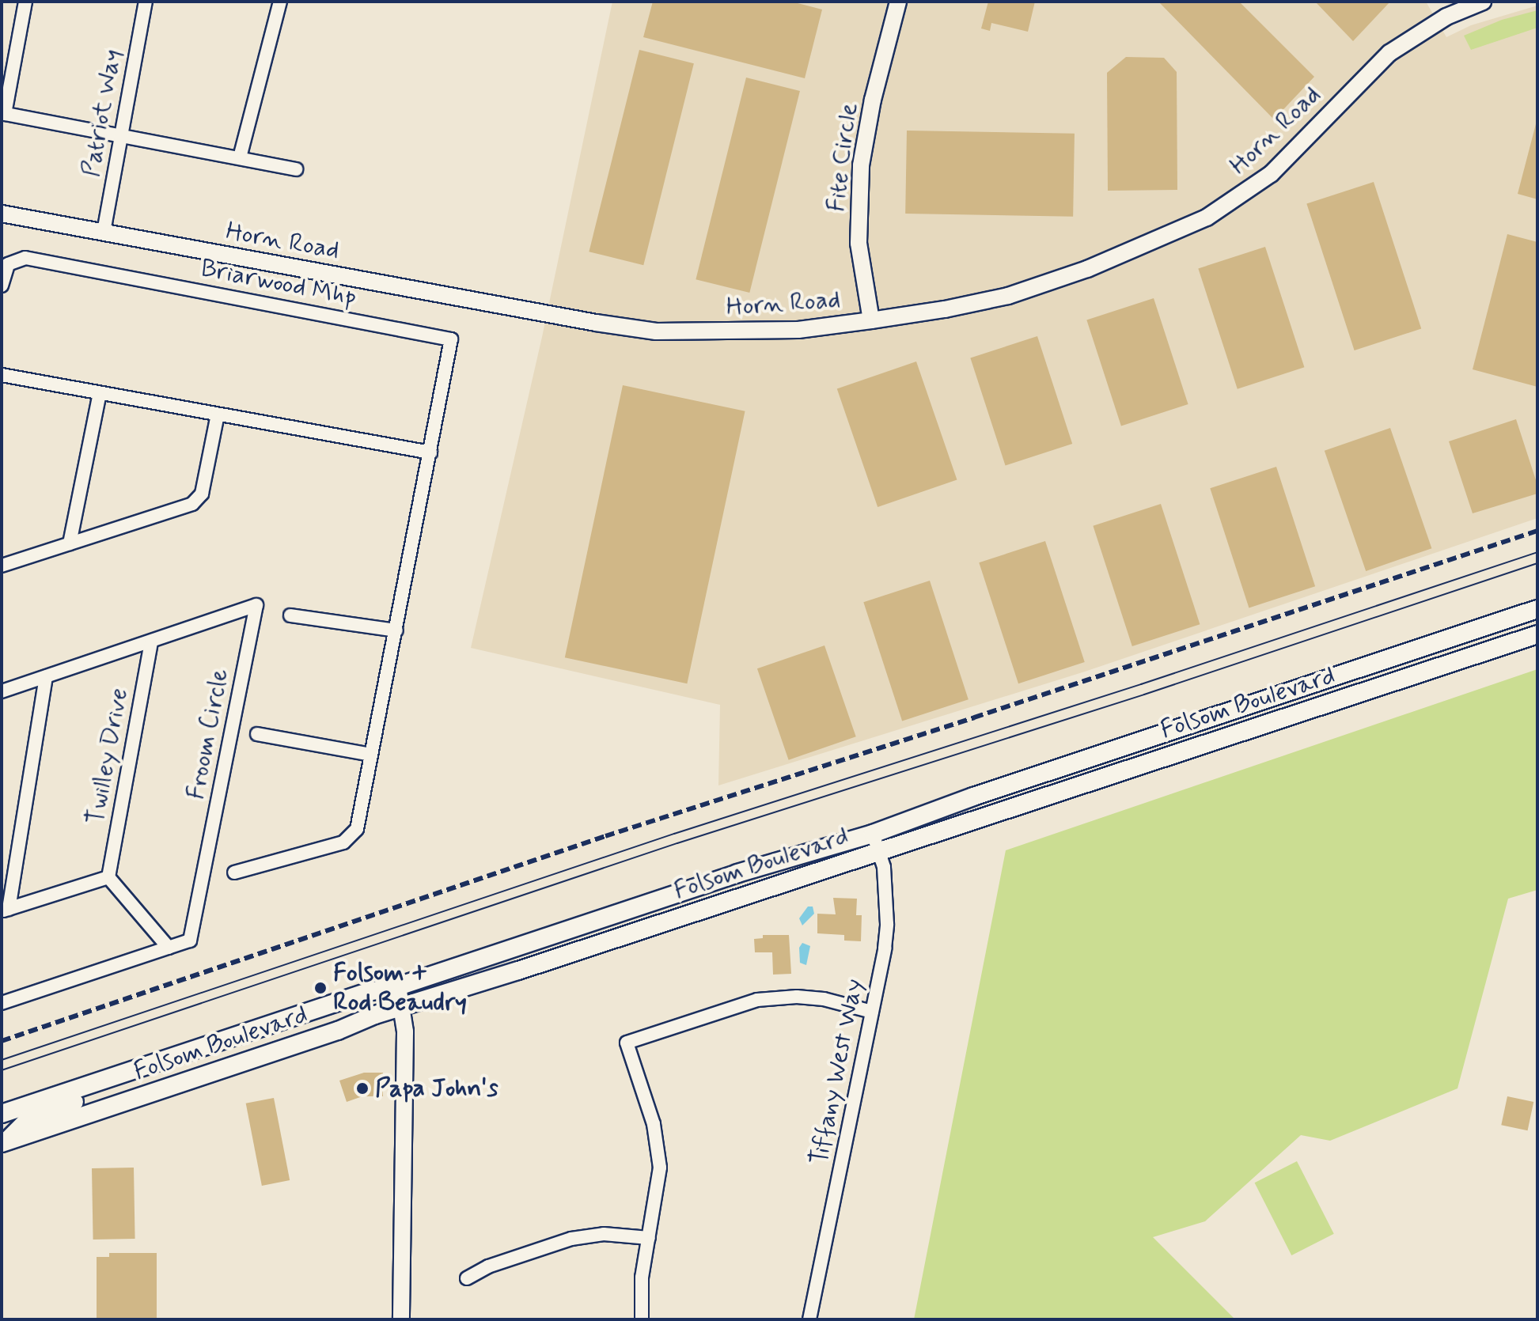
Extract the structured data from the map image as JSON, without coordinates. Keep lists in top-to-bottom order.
{
  "streets": {
    "main road": ["Folsom Boulevard"],
    "street": [
      "Patriot Way",
      "Horn Road",
      "Fite Circle",
      "Briarwood Mhp",
      "Froom Circle",
      "Twilley Drive",
      "Tiffany West Way"
    ]
  },
  "crossings": [
    ["Patriot Way", "Horn Road"],
    ["Horn Road", "Fite Circle"],
    ["Folsom Boulevard", "Tiffany West Way"],
    ["Froom Circle", "Twilley Drive"]
  ],
  "places": ["Folsom + Rod Beaudry", "Papa John's"]
}
